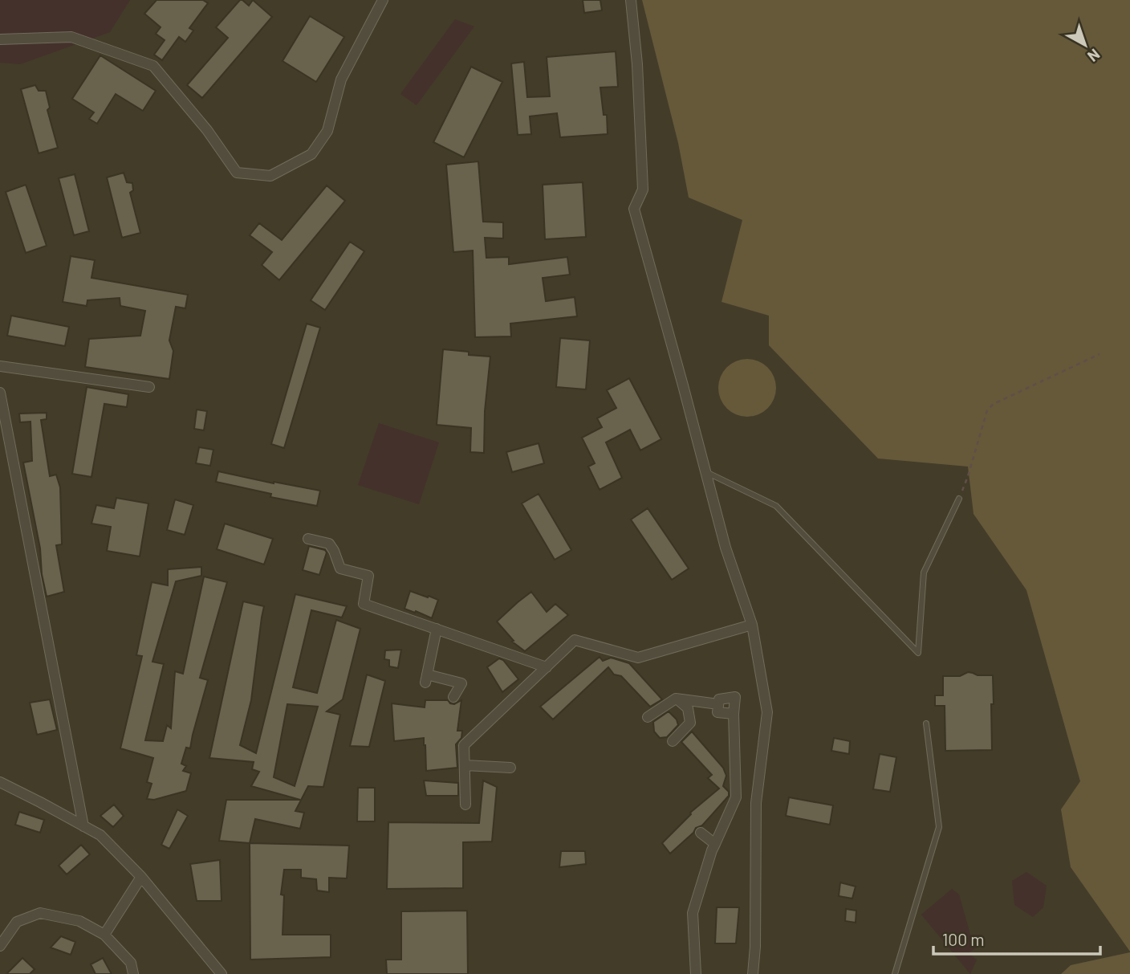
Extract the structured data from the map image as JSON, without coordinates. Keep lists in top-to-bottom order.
{
  "scale_bar": "100 m",
  "north": "bottom right"
}
